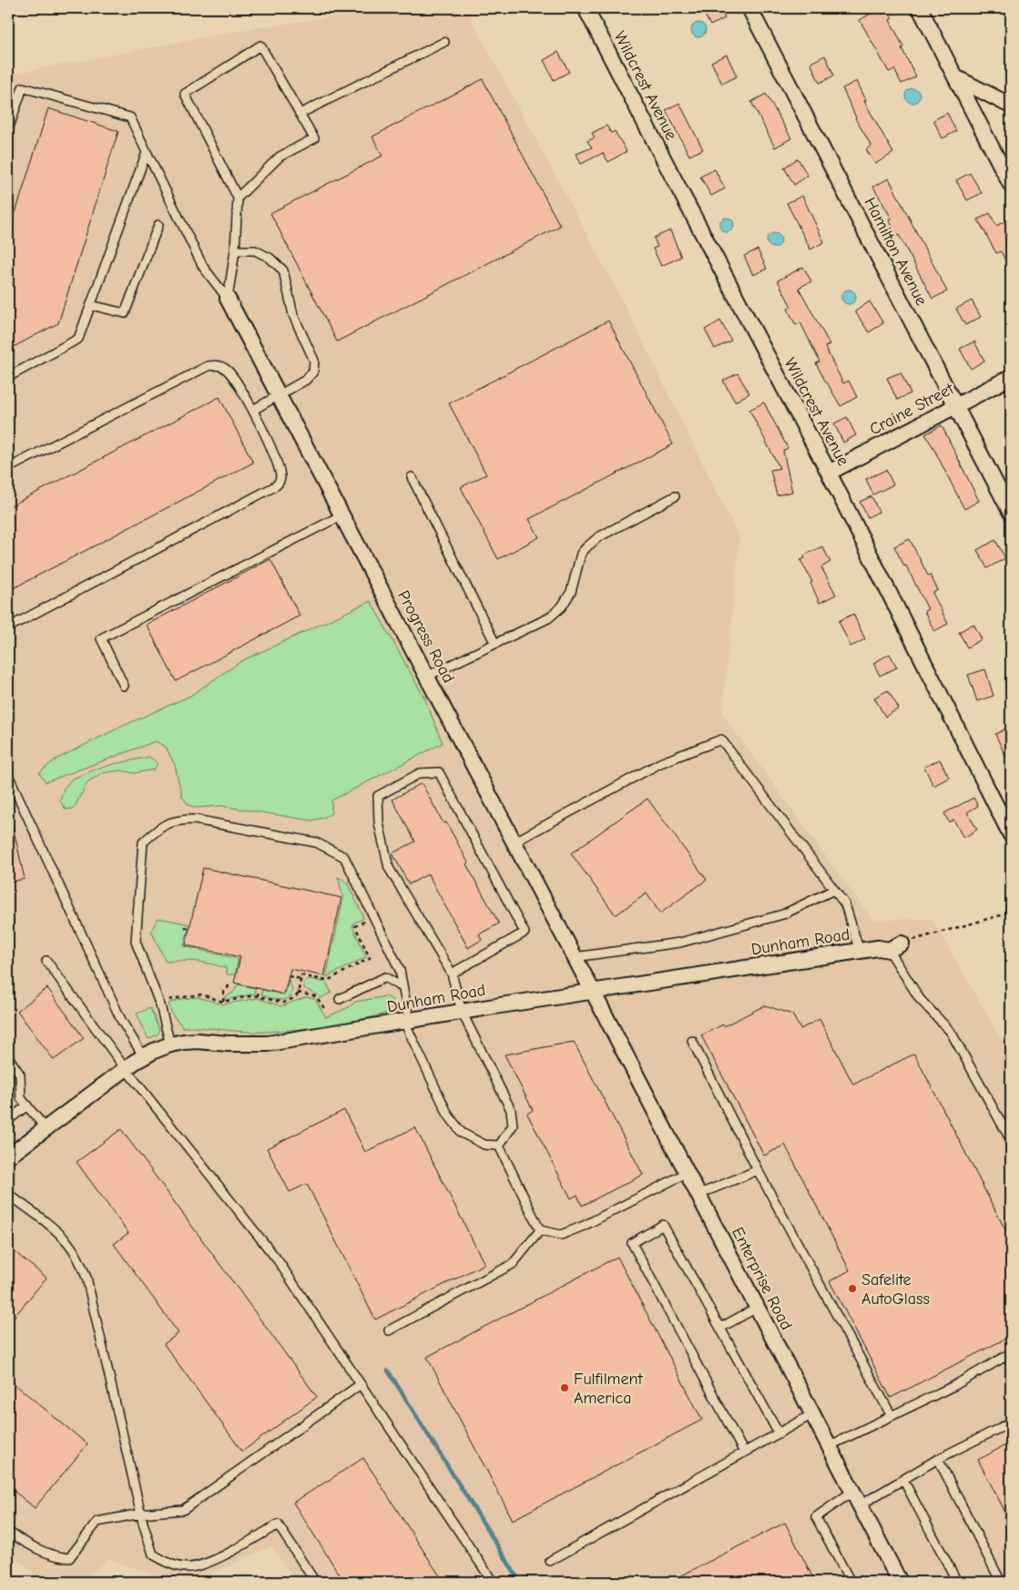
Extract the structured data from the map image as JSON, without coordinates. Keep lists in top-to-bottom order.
{
  "streets": {
    "street": [
      "Wildcrest Avenue",
      "Hamilton Avenue",
      "Craine Street",
      "Progress Road",
      "Dunham Road",
      "Enterprise Road"
    ]
  },
  "crossings": [
    ["Wildcrest Avenue", "Craine Street"],
    ["Hamilton Avenue", "Craine Street"],
    ["Progress Road", "Dunham Road"],
    ["Progress Road", "Enterprise Road"],
    ["Dunham Road", "Enterprise Road"]
  ],
  "places": ["Safelite AutoGlass", "Fulfilment America"]
}
